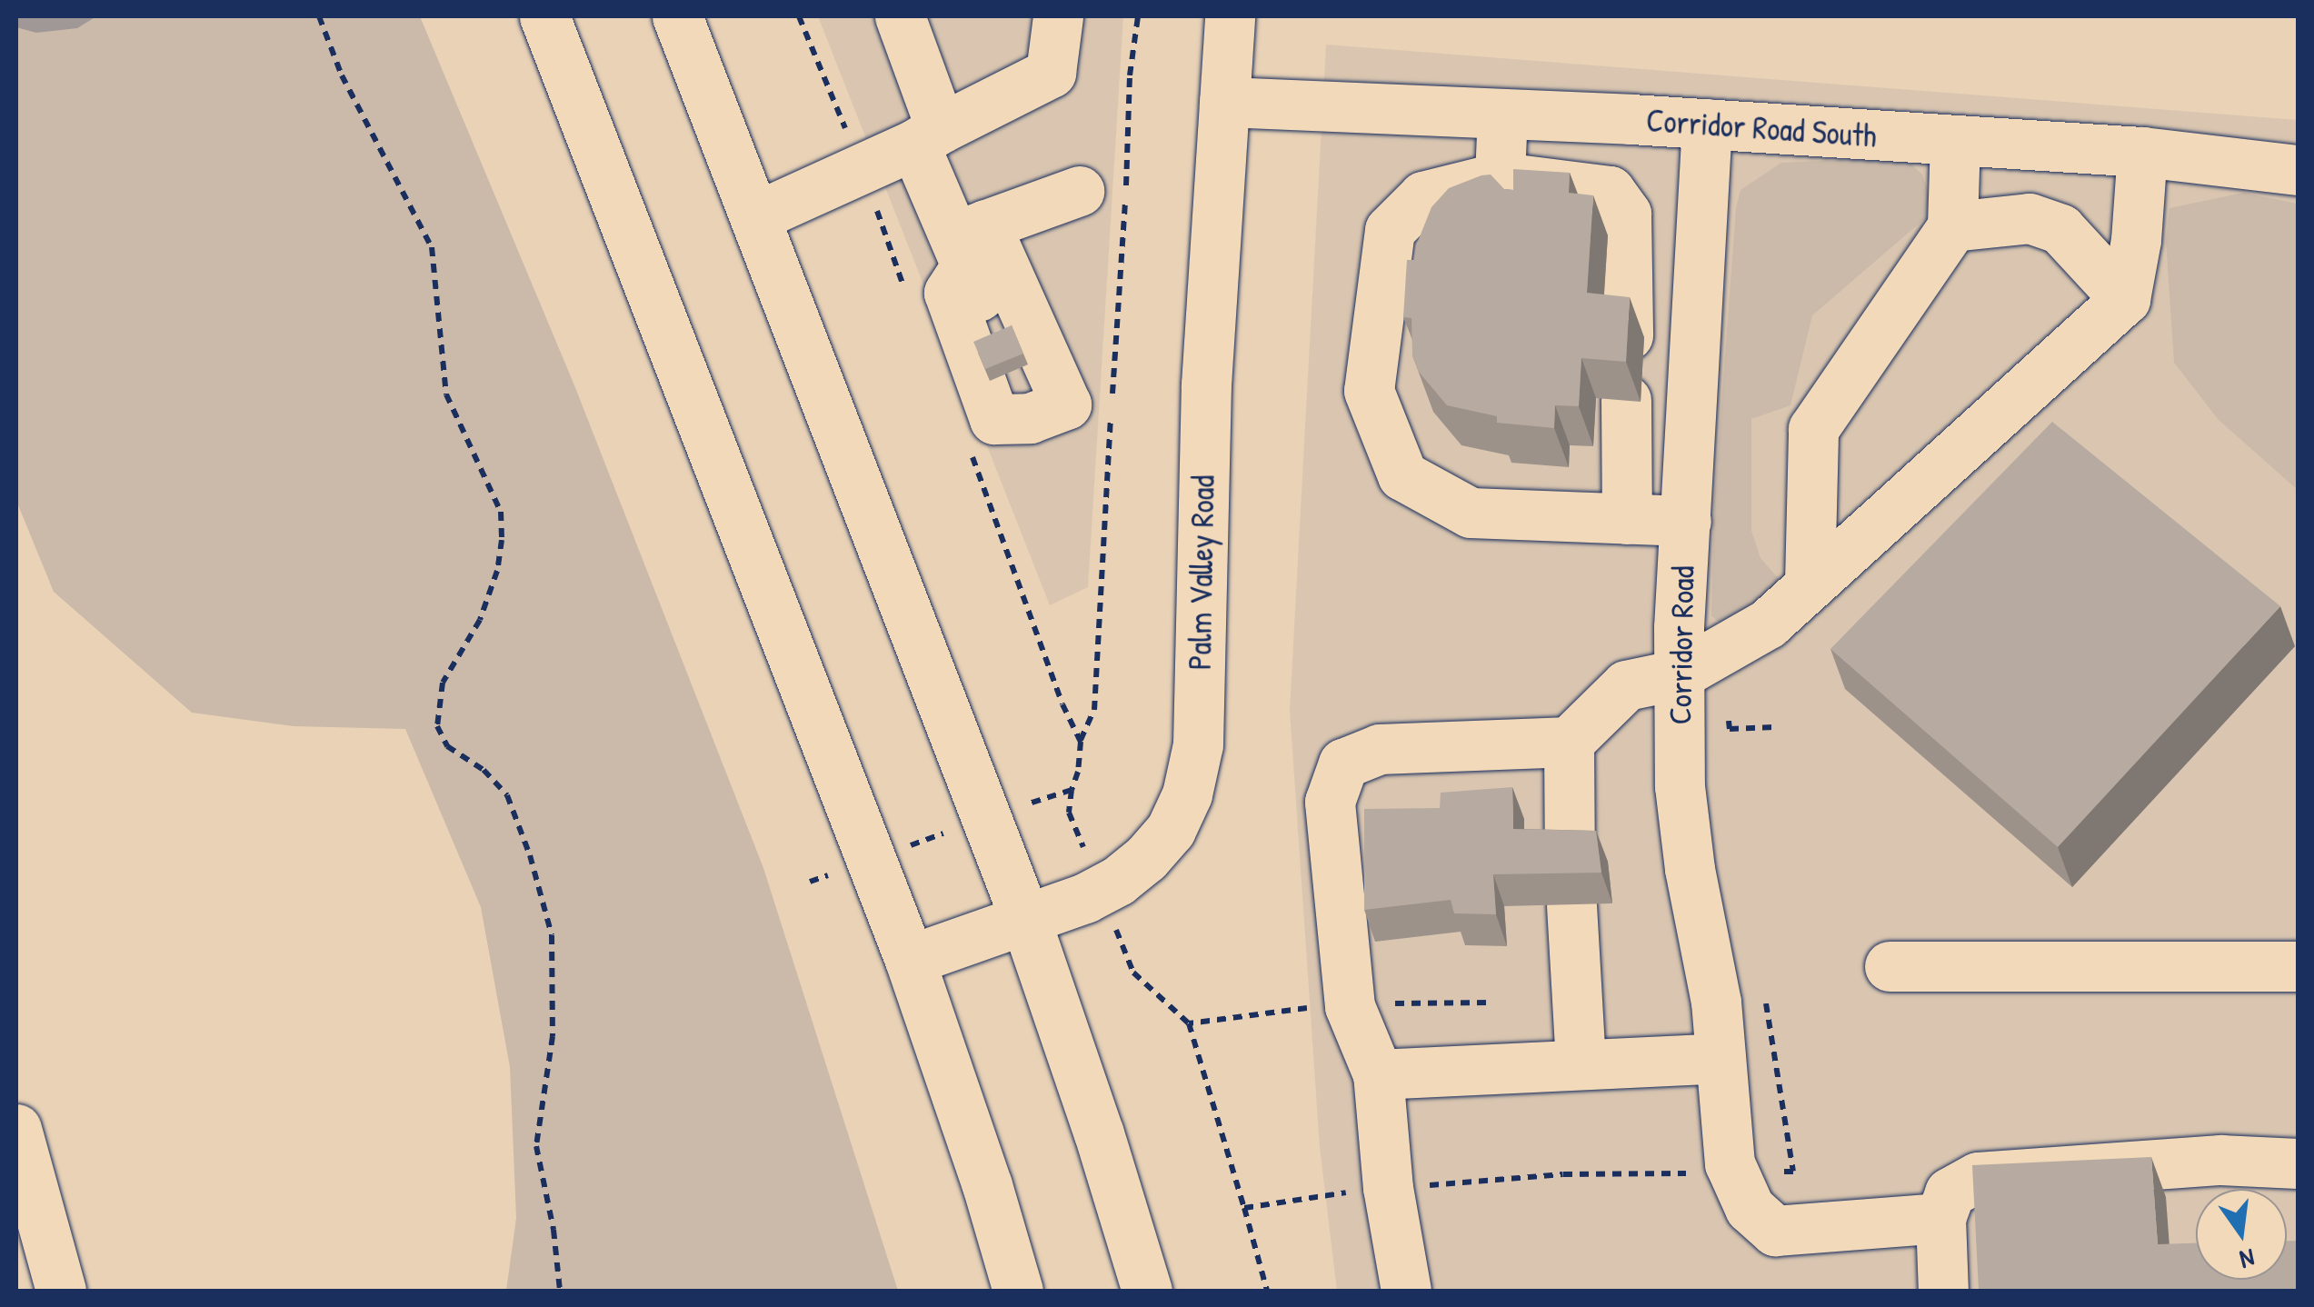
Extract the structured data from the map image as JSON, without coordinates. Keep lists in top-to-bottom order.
{
  "streets": {
    "main road": ["Corridor Road South", "Palm Valley Road", "Corridor Road"]
  },
  "crossings": [
    ["Corridor Road South", "Palm Valley Road"],
    ["Corridor Road South", "Corridor Road"]
  ],
  "north": "bottom"
}
